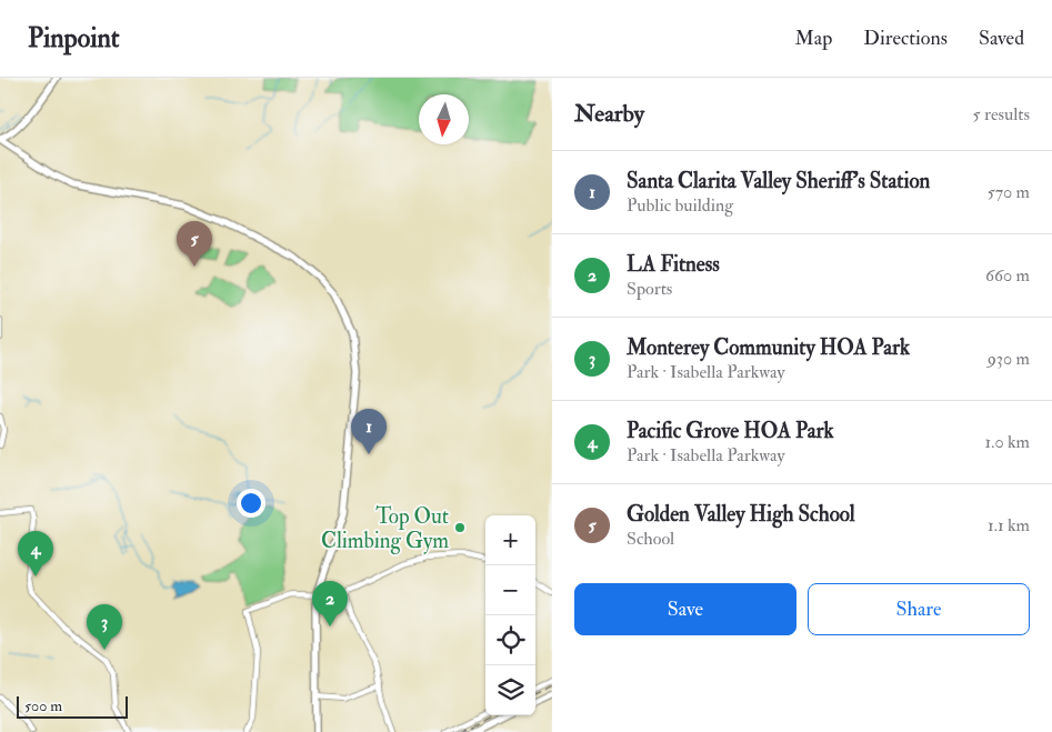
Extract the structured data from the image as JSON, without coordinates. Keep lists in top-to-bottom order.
{
  "places": ["Top Out Climbing Gym"],
  "scale_bar": "500 m",
  "north": "bottom",
  "page": {
    "header": "Pinpoint",
    "nav": ["Map", "Directions", "Saved"],
    "heading": ["Nearby", "5 results"],
    "list": [
      {
        "mark": "1",
        "name": "Santa Clarita Valley Sheriff’s Station",
        "note": "Public building",
        "value": "570 m"
      },
      {
        "mark": "2",
        "name": "LA Fitness",
        "note": "Sports",
        "value": "660 m"
      },
      {
        "mark": "3",
        "name": "Monterey Community HOA Park",
        "note": "Park · Isabella Parkway",
        "value": "930 m"
      },
      {
        "mark": "4",
        "name": "Pacific Grove HOA Park",
        "note": "Park · Isabella Parkway",
        "value": "1.0 km"
      },
      {
        "mark": "5",
        "name": "Golden Valley High School",
        "note": "School",
        "value": "1.1 km"
      }
    ],
    "pins": [
      "5",
      "1",
      "4",
      "2",
      "3"
    ],
    "map_buttons": ["+", "−"],
    "buttons": ["Save", "Share"],
    "scale": "500 m"
  }
}
